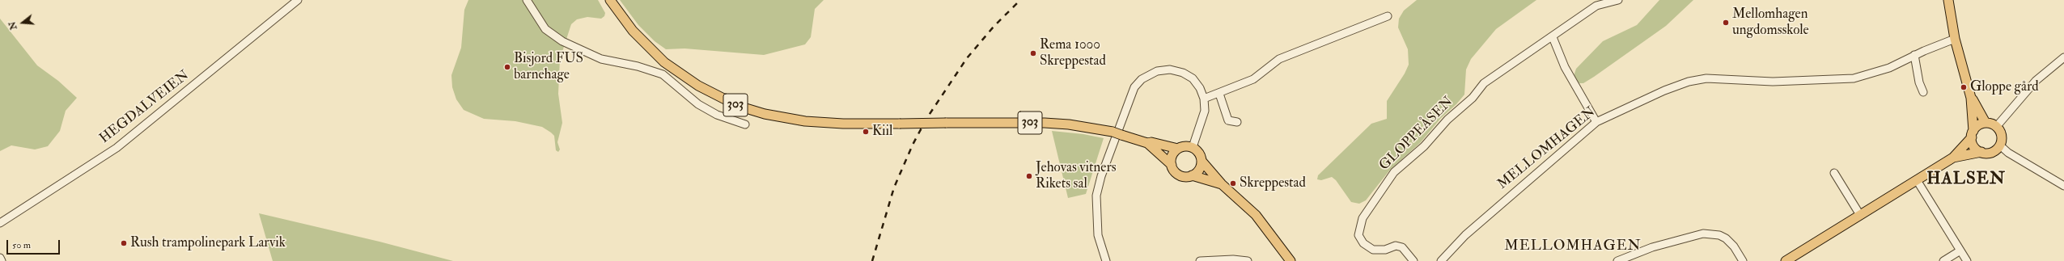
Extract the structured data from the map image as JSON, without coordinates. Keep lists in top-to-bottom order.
{
  "streets": {
    "main road": ["303"],
    "street": ["HEGDALVEIEN", "GLOPPEÅSEN", "MELLOMHAGEN"]
  },
  "districts": ["HALSEN", "MELLOMHAGEN"],
  "places": [
    "Mellomhagen ungdomsskole",
    "Rema 1000 Skreppestad",
    "Bisjord FUS barnehage",
    "Gloppe gård",
    "Kiil",
    "Jehovas vitners Rikets sal",
    "Skreppestad",
    "Rush trampolinepark Larvik"
  ],
  "scale_bar": "50 m",
  "north": "left"
}
